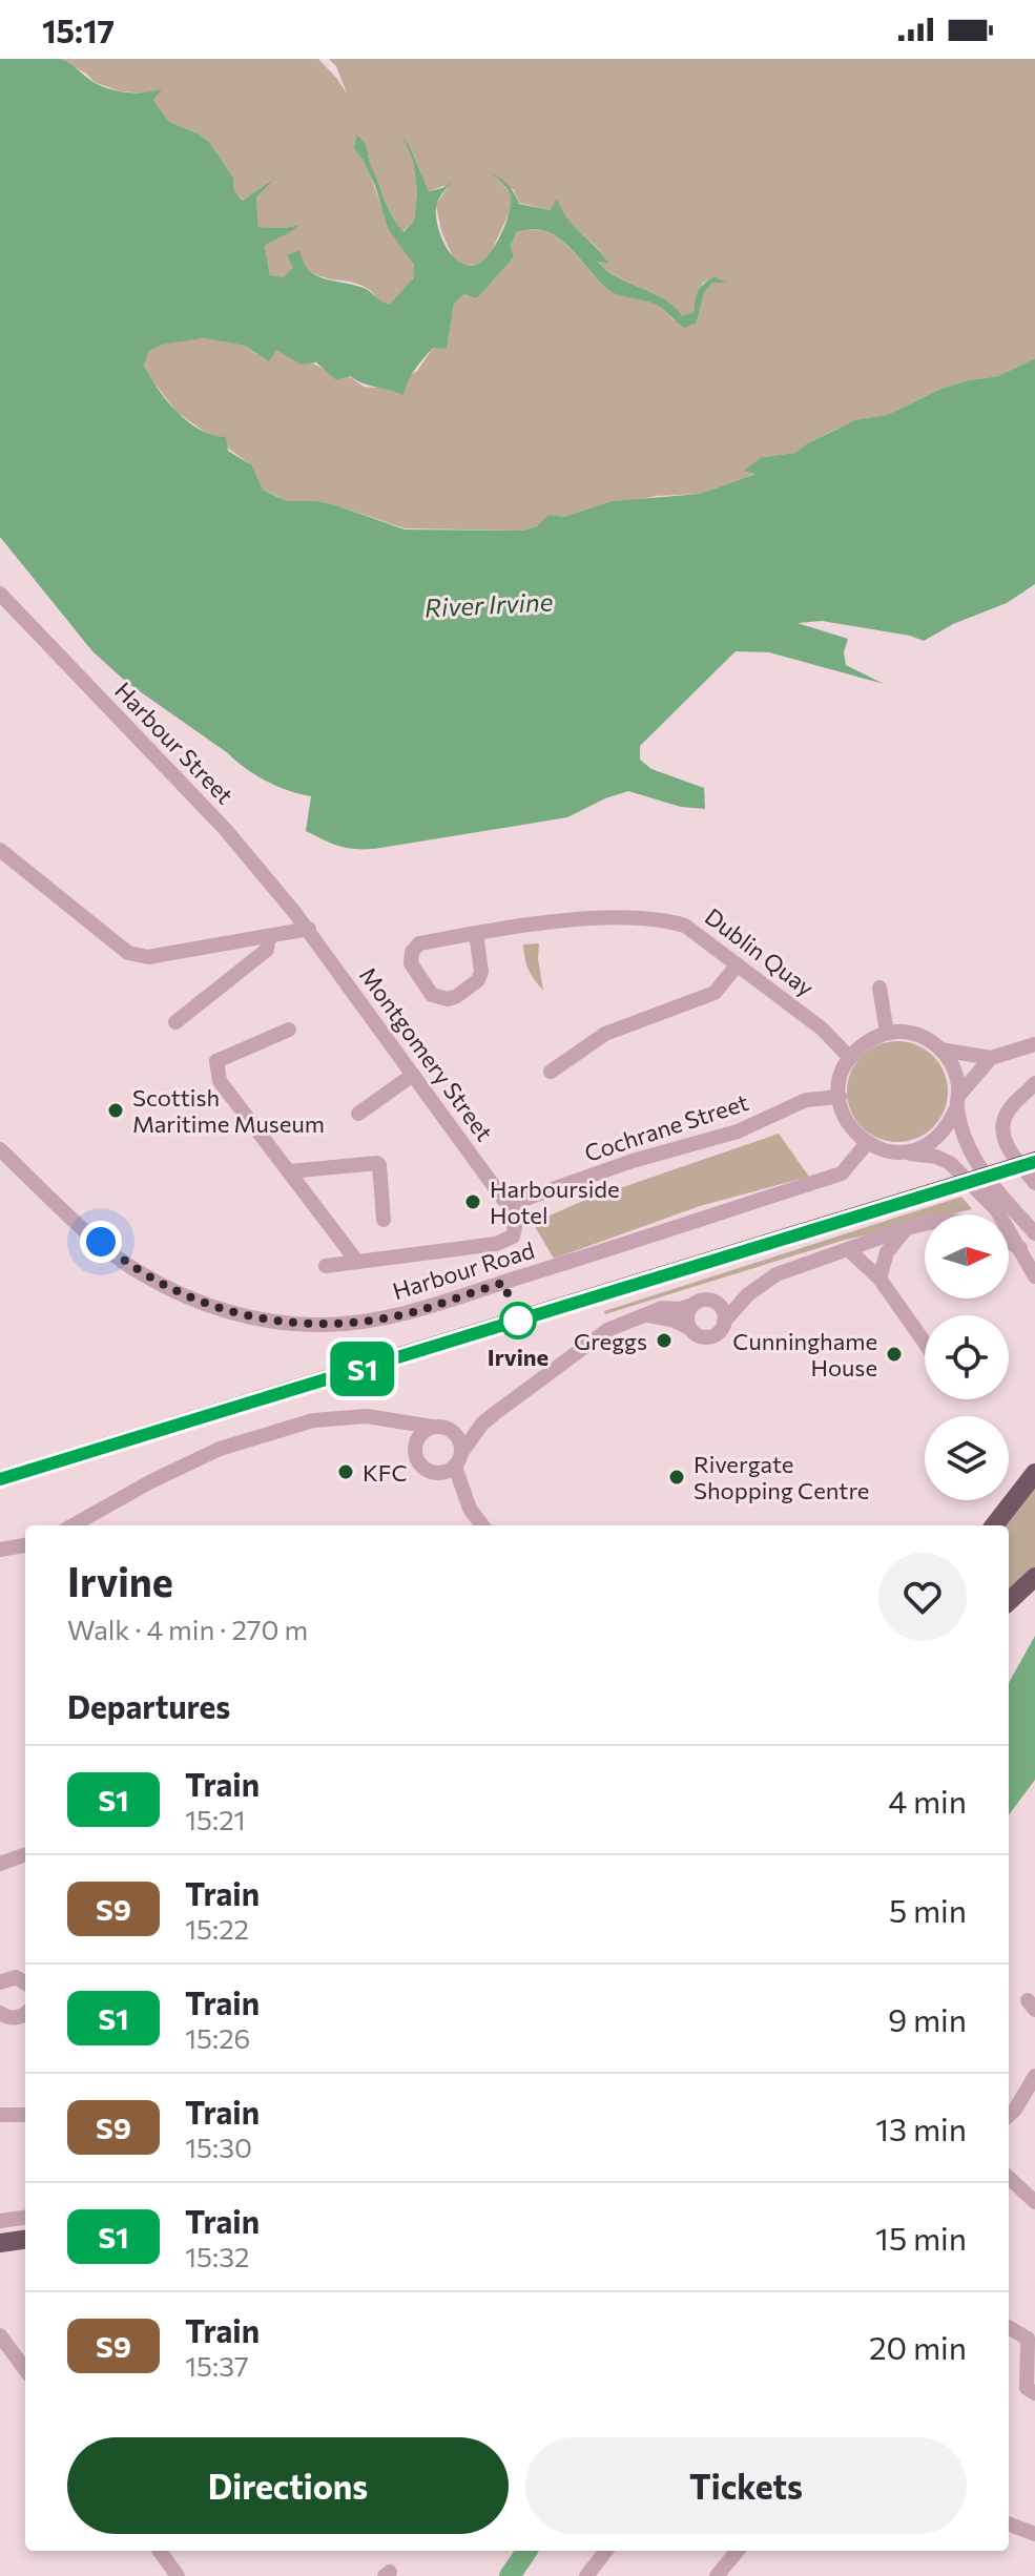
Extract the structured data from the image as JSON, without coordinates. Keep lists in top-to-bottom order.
{
  "streets": {
    "street": [
      "Harbour Street",
      "Dublin Quay",
      "Montgomery Street",
      "Cochrane Street",
      "Harbour Road"
    ]
  },
  "crossings": [
    ["Harbour Street", "Montgomery Street"],
    ["Dublin Quay", "Cochrane Street"],
    ["Dublin Quay", "Harbour Road"],
    ["Montgomery Street", "Cochrane Street"],
    ["Cochrane Street", "Harbour Road"]
  ],
  "water": ["River Irvine"],
  "places": [
    "Scottish Maritime Museum",
    "Harbourside Hotel",
    "Irvine",
    "Greggs",
    "Cunninghame House",
    "KFC",
    "Rivergate Shopping Centre"
  ],
  "north": "right",
  "page": {
    "status": "15:17",
    "on_map": "S1",
    "heading": [
      ["Irvine", "Walk · 4 min · 270 m"],
      "Departures"
    ],
    "list": [
      {
        "mark": "S1",
        "name": "Train",
        "note": "15:21",
        "value": "4 min"
      },
      {
        "mark": "S9",
        "name": "Train",
        "note": "15:22",
        "value": "5 min"
      },
      {
        "mark": "S1",
        "name": "Train",
        "note": "15:26",
        "value": "9 min"
      },
      {
        "mark": "S9",
        "name": "Train",
        "note": "15:30",
        "value": "13 min"
      },
      {
        "mark": "S1",
        "name": "Train",
        "note": "15:32",
        "value": "15 min"
      },
      {
        "mark": "S9",
        "name": "Train",
        "note": "15:37",
        "value": "20 min"
      }
    ],
    "buttons": ["Directions", "Tickets"]
  }
}
